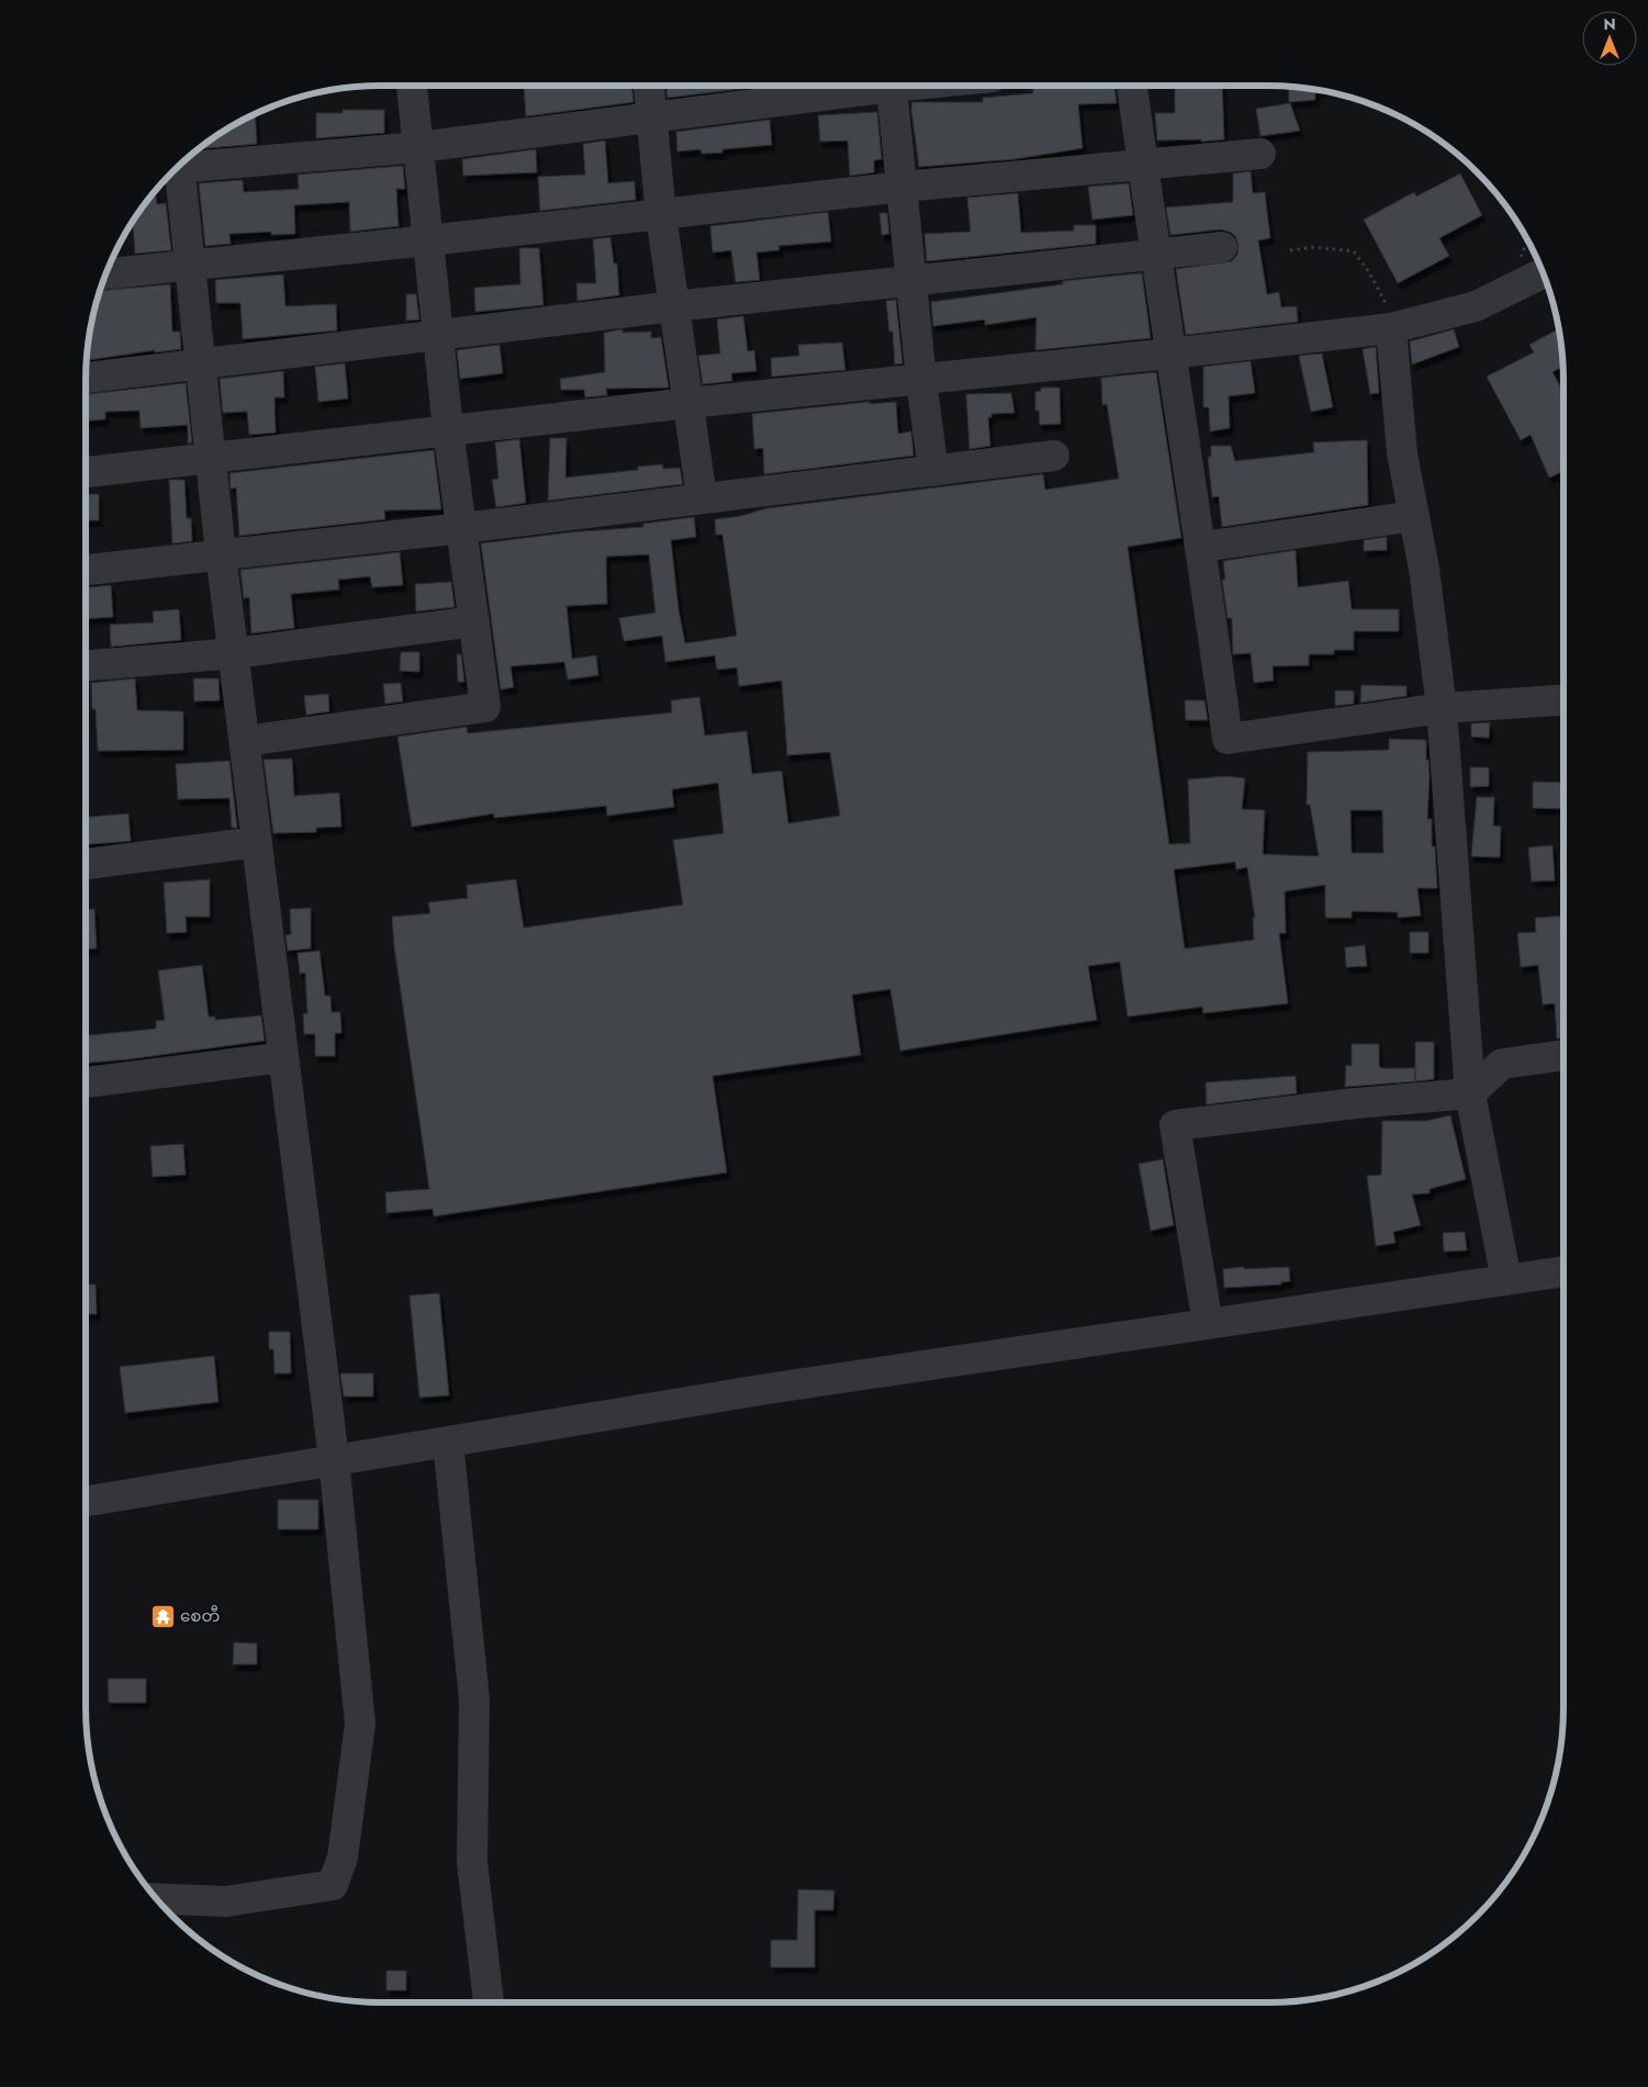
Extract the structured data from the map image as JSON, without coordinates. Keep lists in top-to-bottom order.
{
  "places": {
    "temple": ["စေတီ"]
  },
  "north": "top"
}
